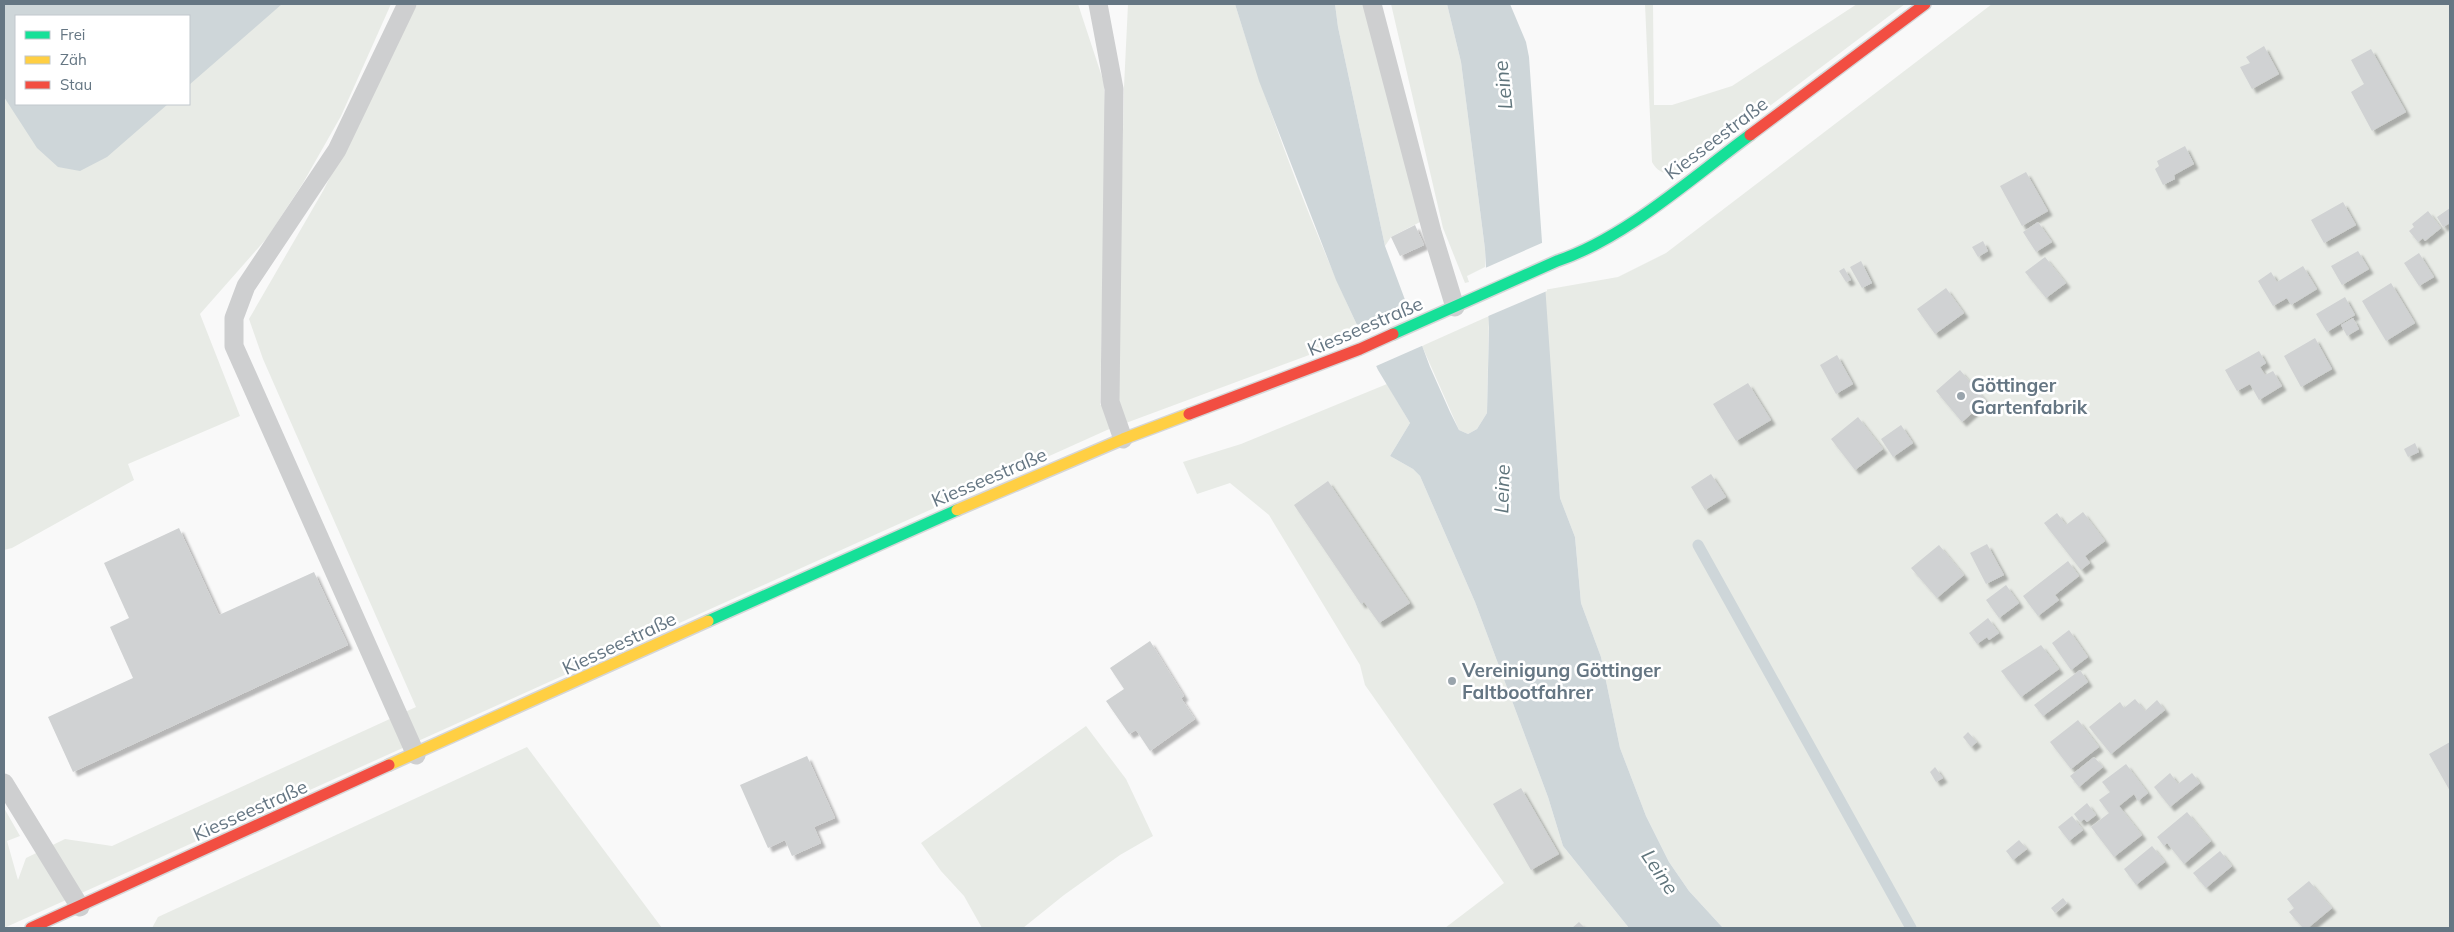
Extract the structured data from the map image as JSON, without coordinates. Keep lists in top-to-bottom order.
{
  "streets": {
    "street": ["Kiesseestraße"]
  },
  "water": ["Leine"],
  "places": ["Göttinger Gartenfabrik", "Vereinigung Göttinger Faltbootfahrer"],
  "legend": ["Frei", "Zäh", "Stau"]
}
